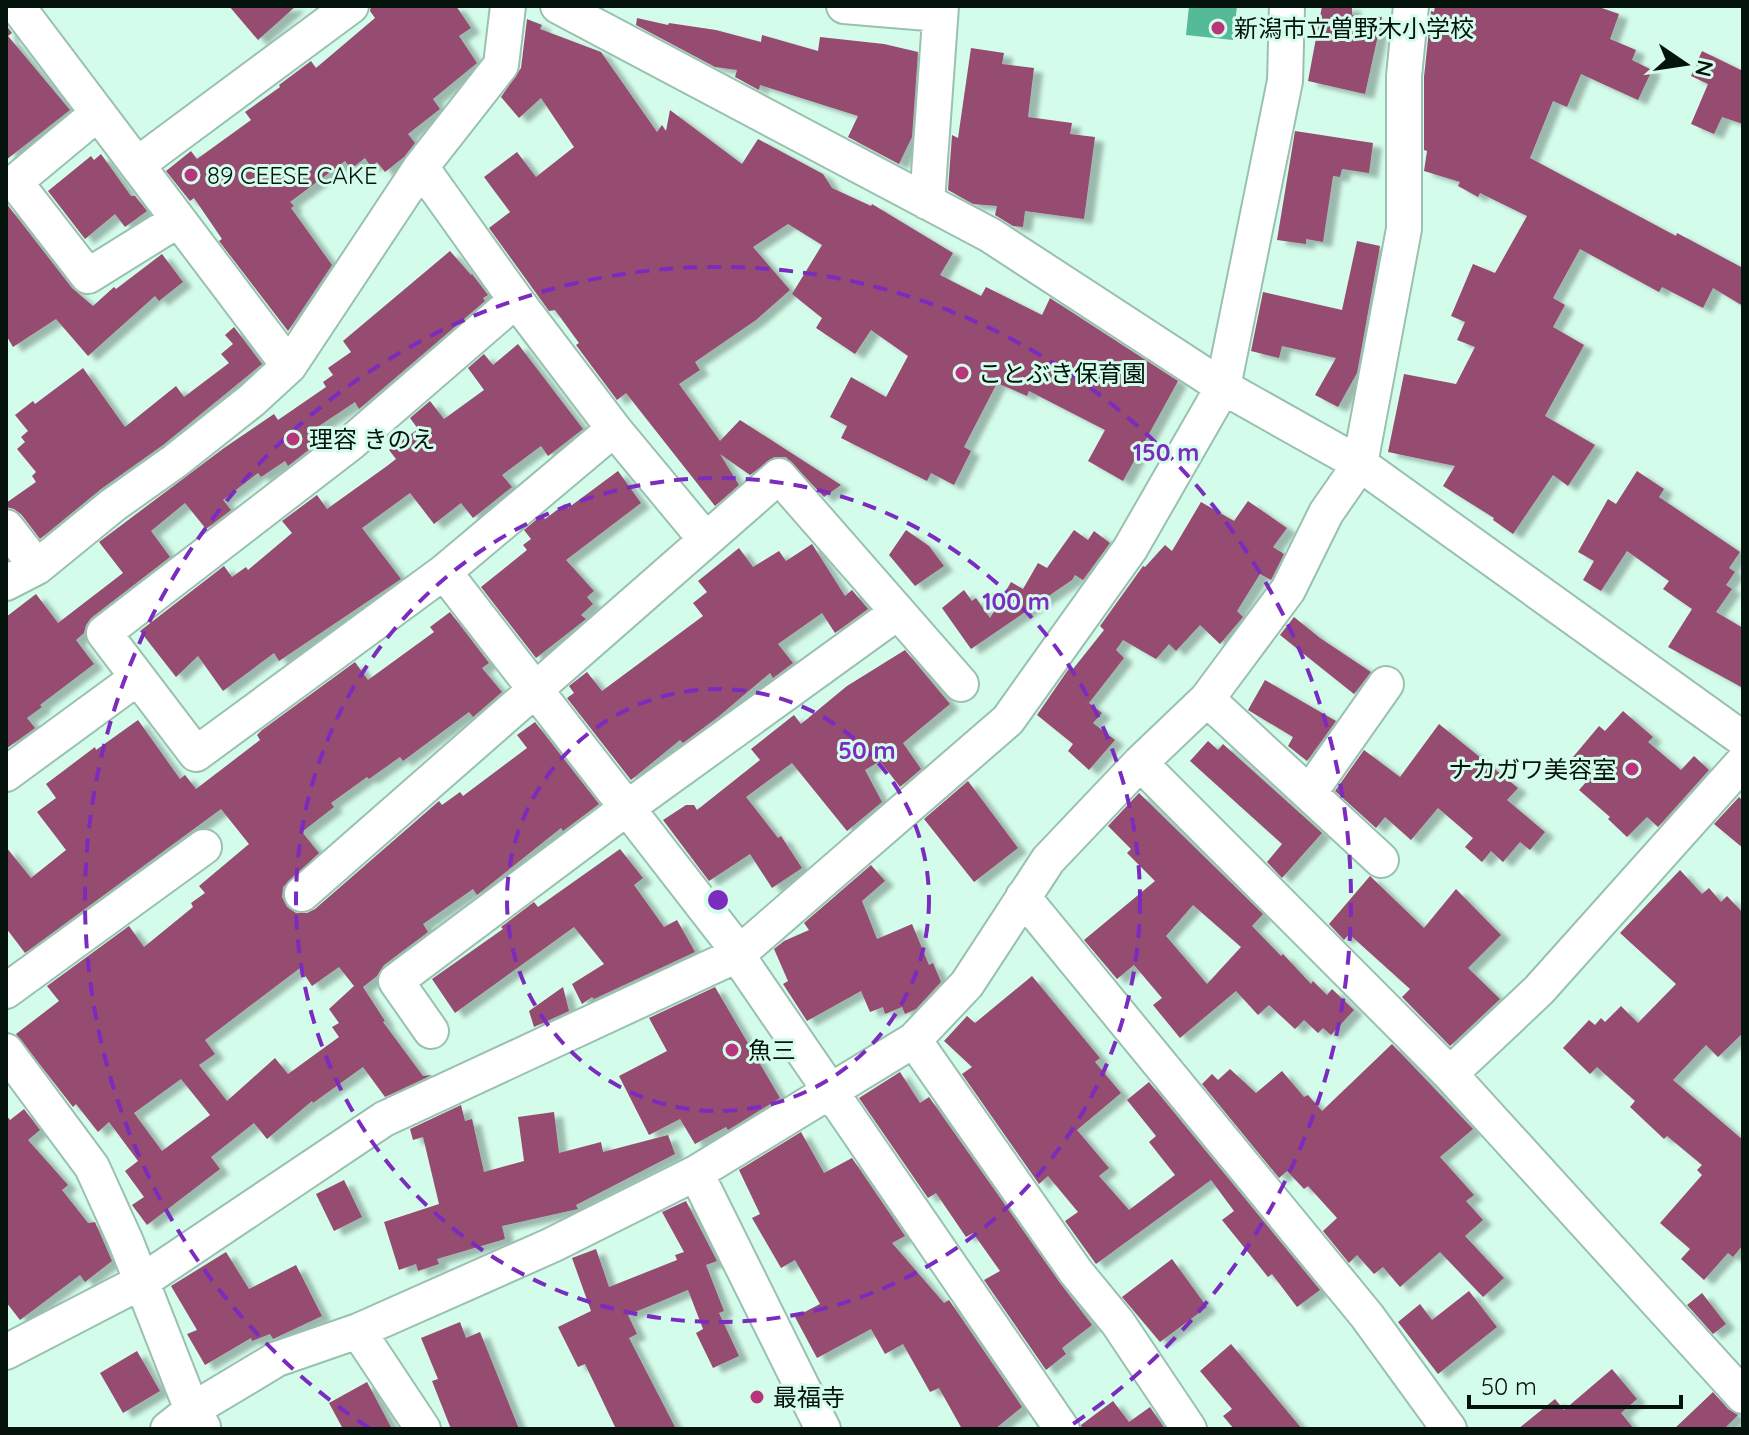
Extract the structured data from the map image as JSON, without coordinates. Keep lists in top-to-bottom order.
{
  "places": [
    "新潟市立曽野木小学校",
    "89 CEESE CAKE",
    "ことぶき保育園",
    "理容 きのえ",
    "ナカガワ美容室",
    "魚三",
    "最福寺"
  ],
  "scale_bar": "50 m",
  "north": "right",
  "rings": ["150 m", "100 m", "50 m"]
}
